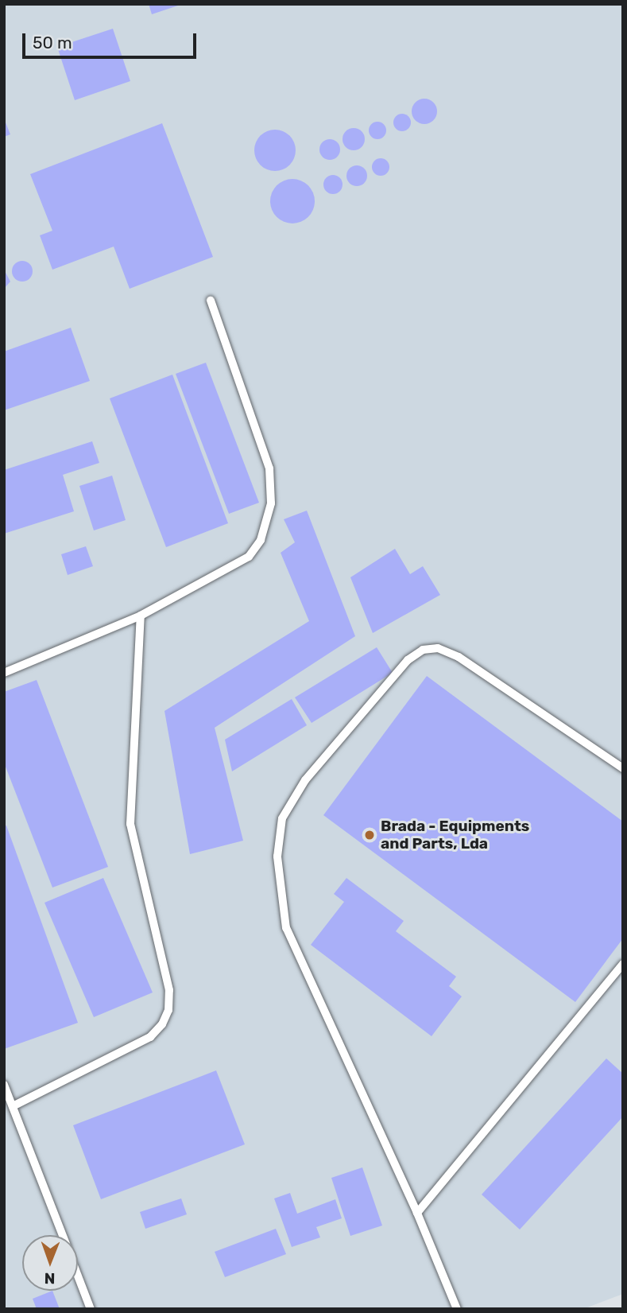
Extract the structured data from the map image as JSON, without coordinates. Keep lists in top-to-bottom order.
{
  "places": ["Brada - Equipments and Parts, Lda"],
  "scale_bar": "50 m",
  "north": "bottom"
}
